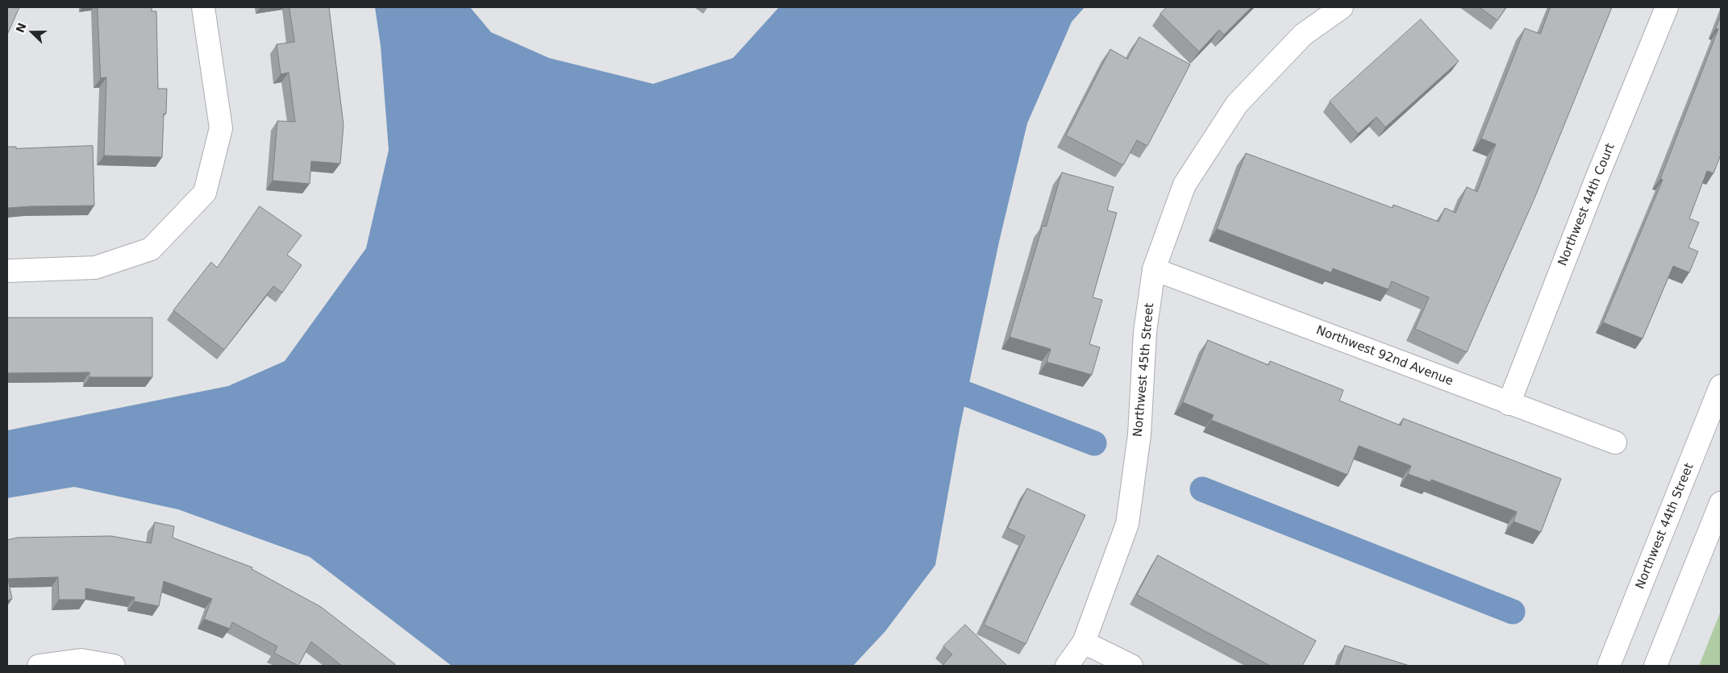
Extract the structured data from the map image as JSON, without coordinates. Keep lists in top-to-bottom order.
{
  "streets": {
    "street": [
      "Northwest 44th Court",
      "Northwest 92nd Avenue",
      "Northwest 45th Street",
      "Northwest 44th Street"
    ]
  },
  "crossings": [
    ["Northwest 44th Court", "Northwest 92nd Avenue"],
    ["Northwest 92nd Avenue", "Northwest 45th Street"]
  ],
  "north": "left"
}
